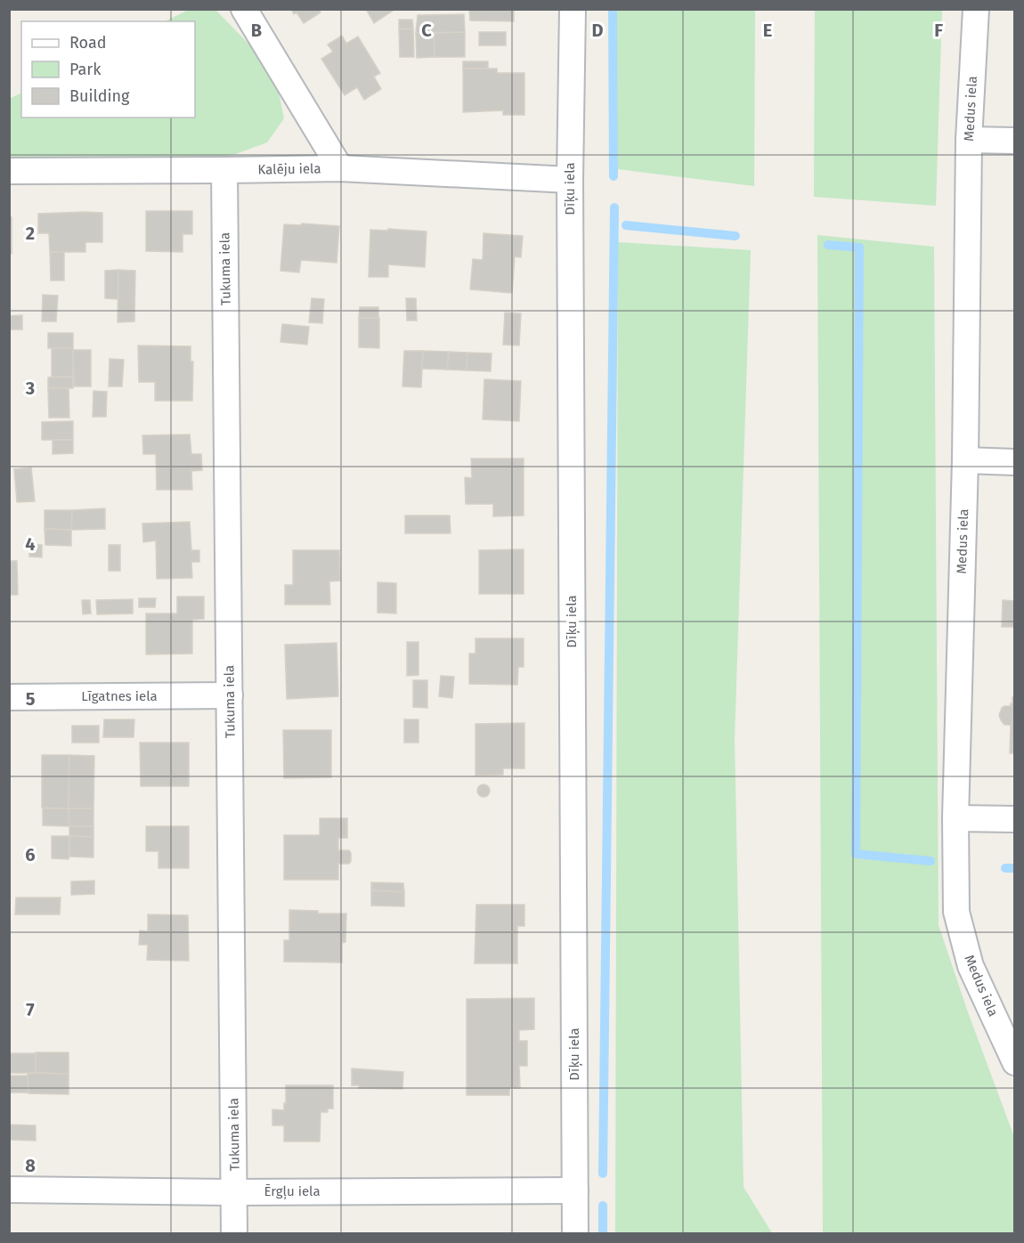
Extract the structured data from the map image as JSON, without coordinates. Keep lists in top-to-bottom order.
{
  "streets": {
    "street": [
      "Medus iela",
      "Kalēju iela",
      "Dīķu iela",
      "Tukuma iela",
      "Līgatnes iela",
      "Ērgļu iela"
    ]
  },
  "crossings": [
    ["Kalēju iela", "Dīķu iela"],
    ["Kalēju iela", "Tukuma iela"],
    ["Dīķu iela", "Ērgļu iela"],
    ["Tukuma iela", "Līgatnes iela"],
    ["Tukuma iela", "Ērgļu iela"]
  ],
  "legend": ["Road", "Park", "Building"],
  "grid": {
    "columns": [
      "B",
      "C",
      "D",
      "E",
      "F"
    ],
    "rows": [
      "2",
      "3",
      "4",
      "5",
      "6",
      "7",
      "8"
    ]
  }
}
